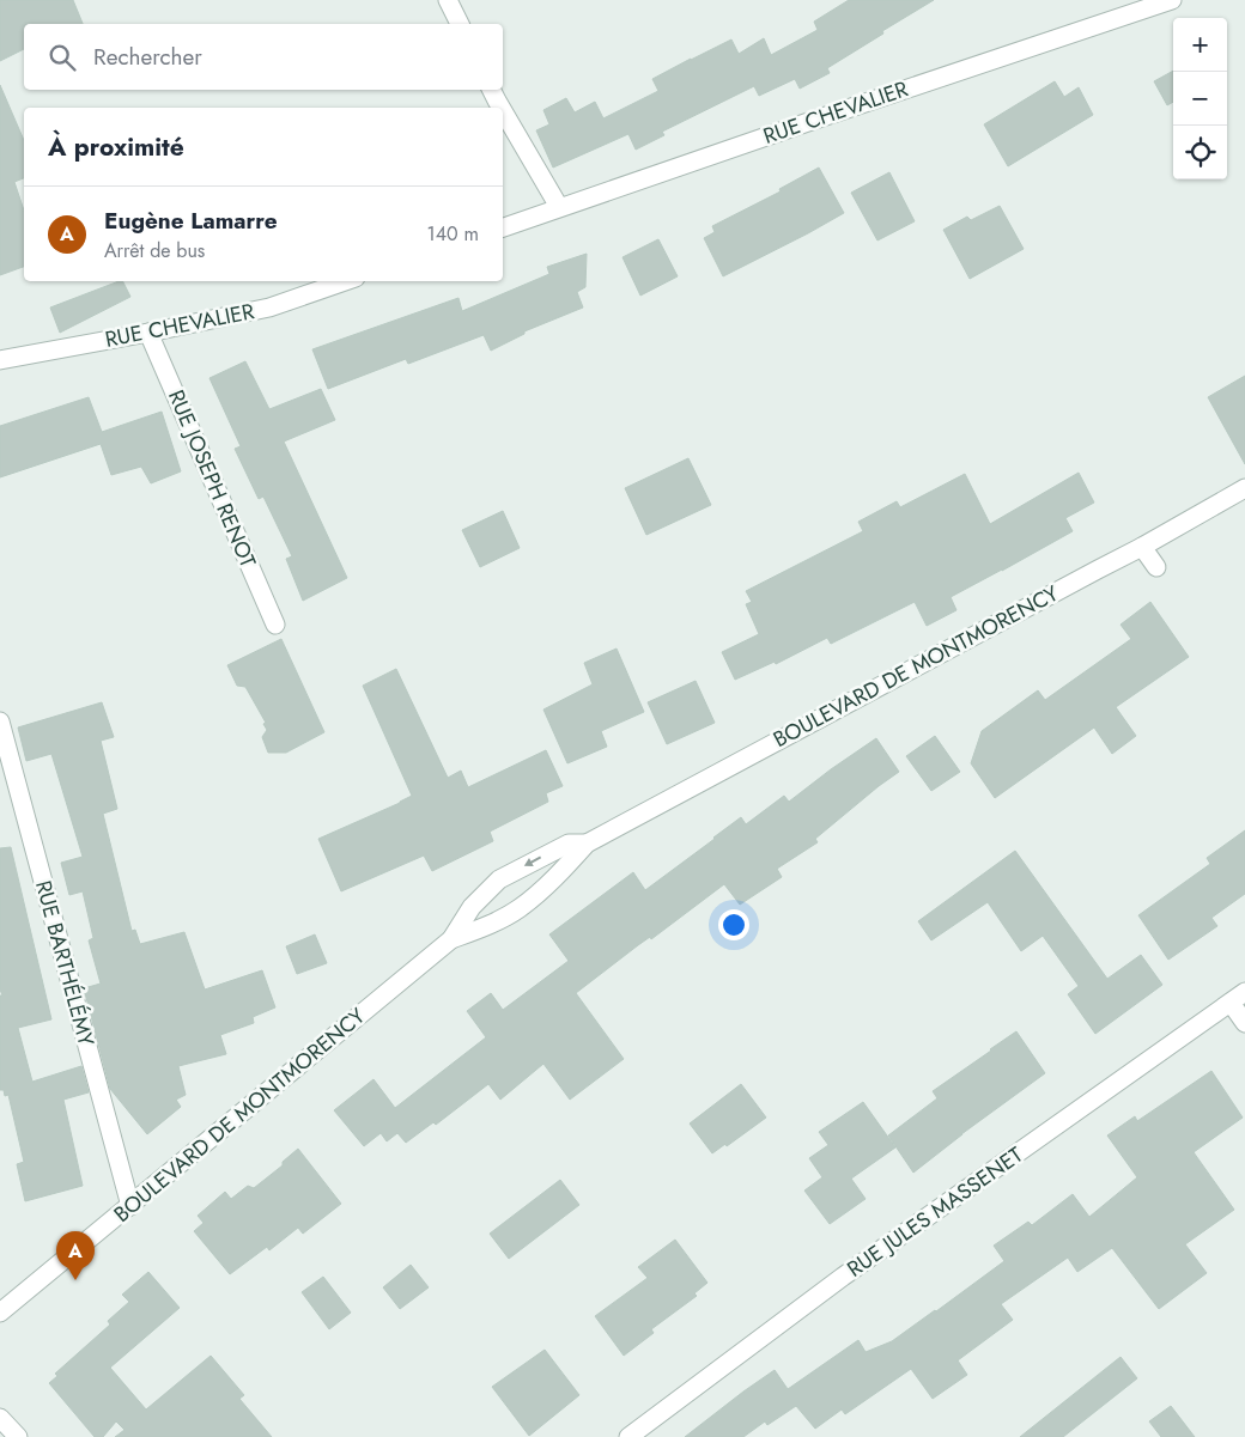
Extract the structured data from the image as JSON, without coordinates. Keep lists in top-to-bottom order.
{
  "streets": {
    "street": [
      "RUE CHEVALIER",
      "RUE JOSEPH RENOT",
      "BOULEVARD DE MONTMORENCY",
      "RUE BARTHÉLÉMY",
      "RUE JULES MASSENET"
    ]
  },
  "crossings": [
    ["RUE CHEVALIER", "RUE JOSEPH RENOT"],
    ["BOULEVARD DE MONTMORENCY", "RUE BARTHÉLÉMY"]
  ],
  "page": {
    "map_buttons": ["+", "−"],
    "search": "Rechercher",
    "heading": "À proximité",
    "list": [
      {
        "mark": "A",
        "name": "Eugène Lamarre",
        "note": "Arrêt de bus",
        "value": "140 m"
      }
    ],
    "pins": "A"
  }
}
